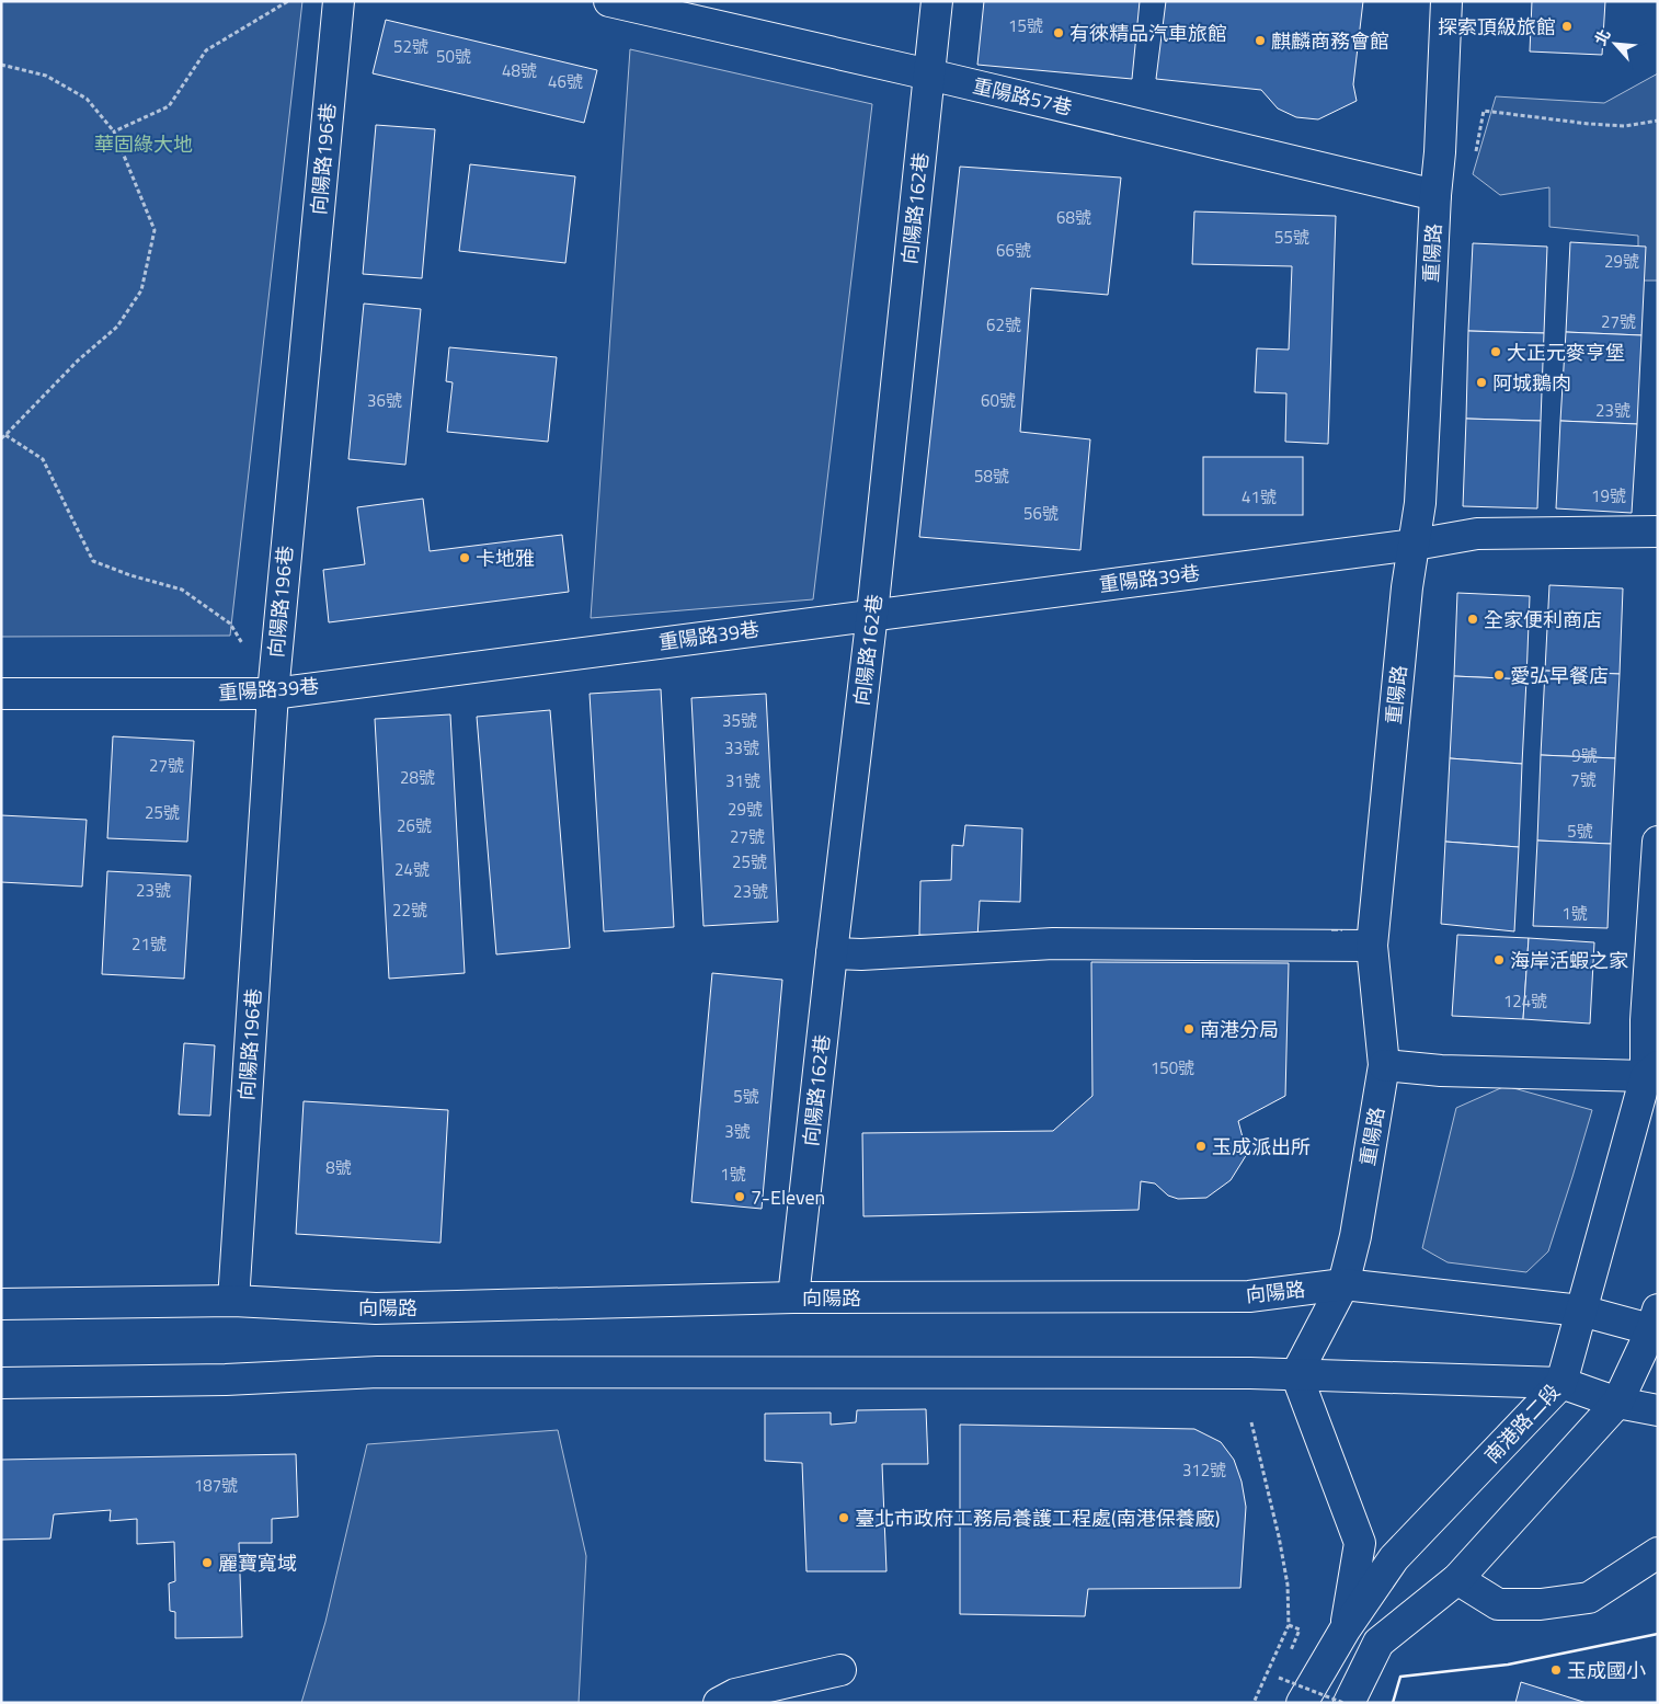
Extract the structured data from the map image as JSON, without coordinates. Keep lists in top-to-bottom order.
{
  "streets": {
    "street": [
      "重陽路57巷",
      "向陽路196巷",
      "向陽路162巷",
      "重陽路",
      "重陽路39巷",
      "向陽路",
      "南港路二段"
    ]
  },
  "crossings": [
    ["重陽路57巷", "向陽路162巷"],
    ["重陽路57巷", "重陽路"],
    ["向陽路196巷", "重陽路39巷"],
    ["向陽路196巷", "向陽路"],
    ["向陽路162巷", "重陽路39巷"],
    ["向陽路162巷", "向陽路"],
    ["重陽路", "重陽路39巷"],
    ["重陽路", "向陽路"],
    ["向陽路", "南港路二段"]
  ],
  "parks": ["華固綠大地"],
  "places": [
    "探索頂級旅館",
    "有徠精品汽車旅館",
    "麒麟商務會館",
    "大正元麥亨堡",
    "阿城鵝肉",
    "卡地雅",
    "全家便利商店",
    "愛弘早餐店",
    "海岸活蝦之家",
    "南港分局",
    "玉成派出所",
    "7-Eleven",
    "臺北市政府工務局養護工程處(南港保養廠)",
    "麗寶寬域",
    "玉成國小"
  ],
  "house_numbers": [
    "15號",
    "52號",
    "50號",
    "48號",
    "46號",
    "68號",
    "55號",
    "66號",
    "29號",
    "27號",
    "62號",
    "36號",
    "60號",
    "23號",
    "58號",
    "19號",
    "41號",
    "56號",
    "35號",
    "33號",
    "9號",
    "27號",
    "28號",
    "7號",
    "31號",
    "29號",
    "25號",
    "26號",
    "5號",
    "27號",
    "25號",
    "24號",
    "23號",
    "23號",
    "22號",
    "1號",
    "21號",
    "124號",
    "150號",
    "5號",
    "3號",
    "8號",
    "1號",
    "312號",
    "187號"
  ],
  "north": "top left"
}
